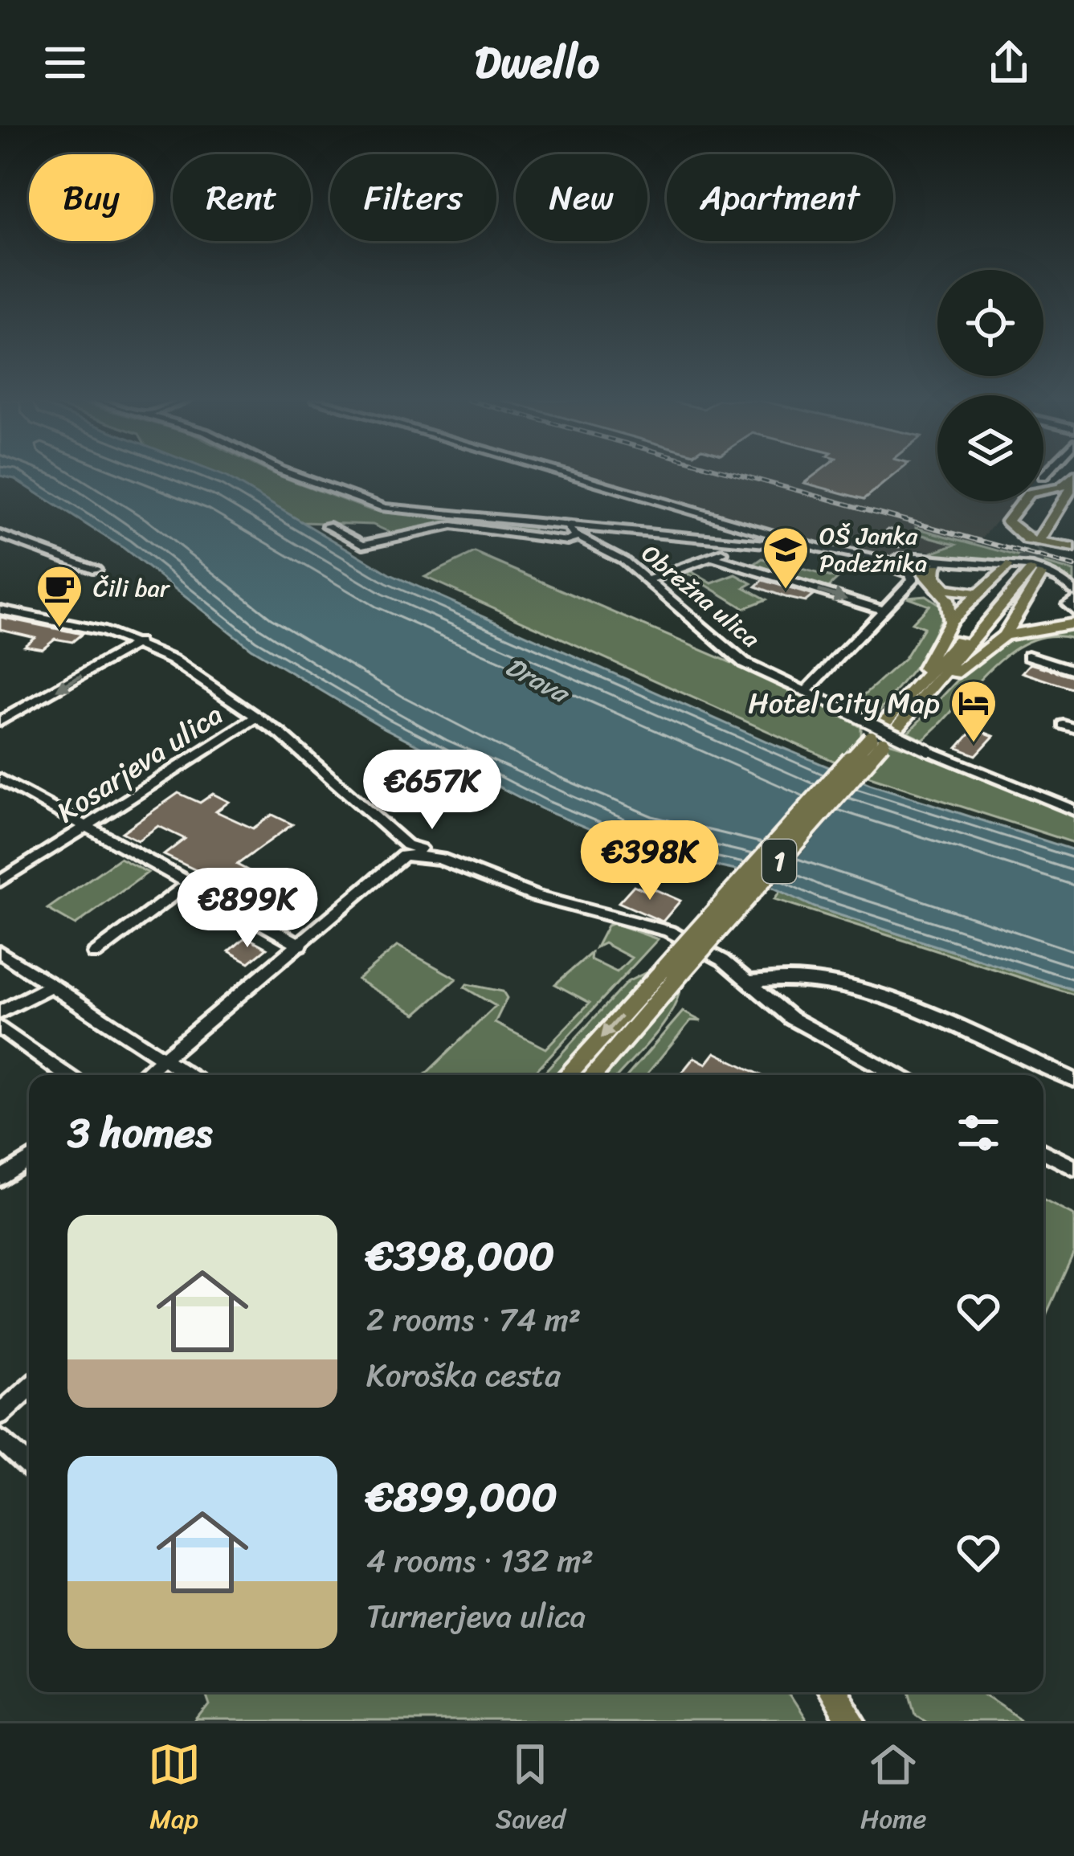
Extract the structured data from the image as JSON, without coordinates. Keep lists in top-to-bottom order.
{
  "streets": {
    "main road": ["1"],
    "street": ["Obrežna ulica", "Kosarjeva ulica"]
  },
  "water": ["Drava"],
  "places": {
    "school or university": ["OŠ Janka Padežnika"],
    "cafe": ["Čili bar"],
    "hotel": ["Hotel City Map"]
  },
  "page": {
    "header": "Dwello",
    "chip": [
      "Buy",
      "Rent",
      "Filters",
      "New",
      "Apartment"
    ],
    "price": ["€657K", "€398K", "€899K"],
    "heading": "3 homes",
    "list": [
      {
        "name": "€398,000",
        "note": "2 rooms · 74 m² · Koroška cesta"
      },
      {
        "name": "€899,000",
        "note": "4 rooms · 132 m² · Turnerjeva ulica"
      }
    ],
    "tabs": ["Map", "Saved", "Home"]
  }
}
